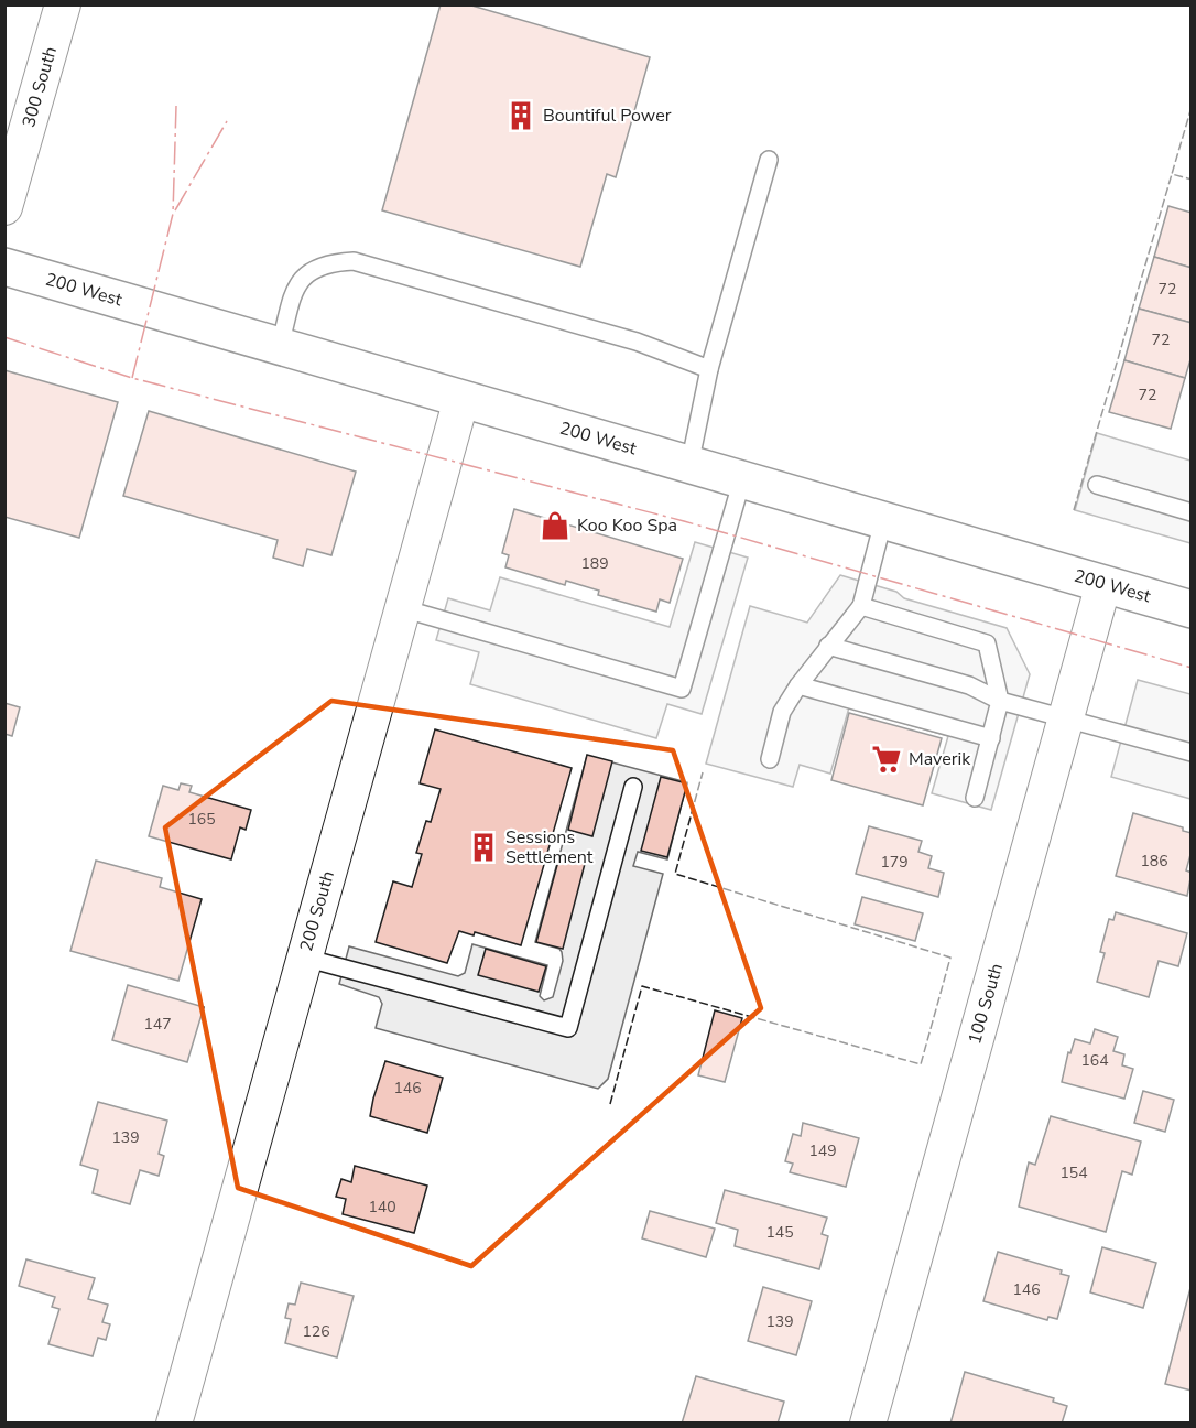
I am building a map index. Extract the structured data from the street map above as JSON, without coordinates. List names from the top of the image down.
{
  "streets": {
    "main road": ["200 West"],
    "street": ["300 South", "200 South", "100 South"]
  },
  "crossings": [
    ["200 West", "200 South"],
    ["200 West", "100 South"]
  ],
  "places": {
    "building": ["Bountiful Power", "Sessions Settlement"],
    "shop": ["Koo Koo Spa"],
    "supermarket": ["Maverik"]
  },
  "house_numbers": [
    "72",
    "72",
    "72",
    "189",
    "165",
    "186",
    "179",
    "147",
    "164",
    "146",
    "139",
    "149",
    "154",
    "140",
    "145",
    "146",
    "139",
    "126"
  ]
}
